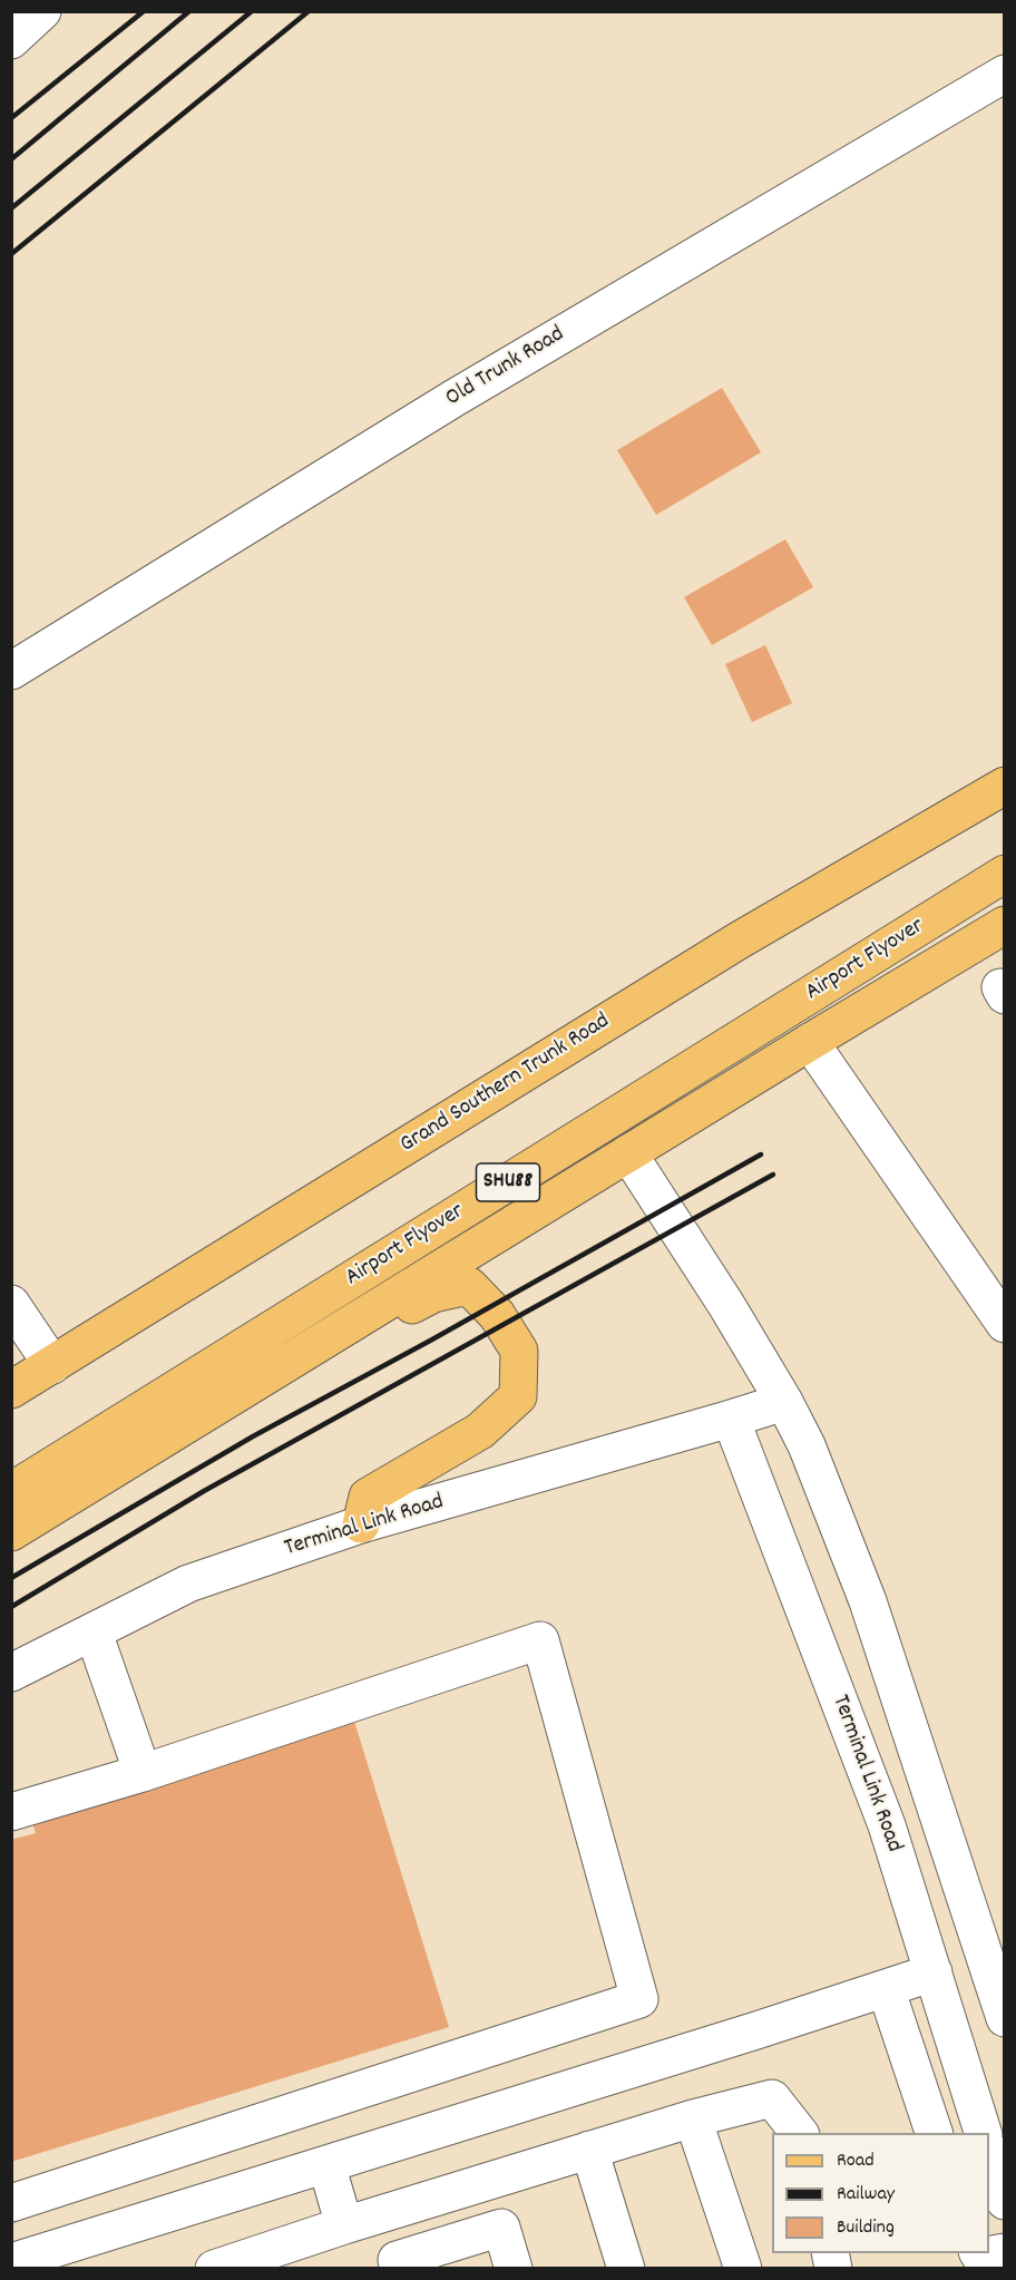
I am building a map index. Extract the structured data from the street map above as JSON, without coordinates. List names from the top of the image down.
{
  "streets": {
    "main road": ["Airport Flyover", "Grand Southern Trunk Road", "SHU88"],
    "street": ["Old Trunk Road", "Terminal Link Road"]
  },
  "legend": ["Road", "Railway", "Building"]
}
